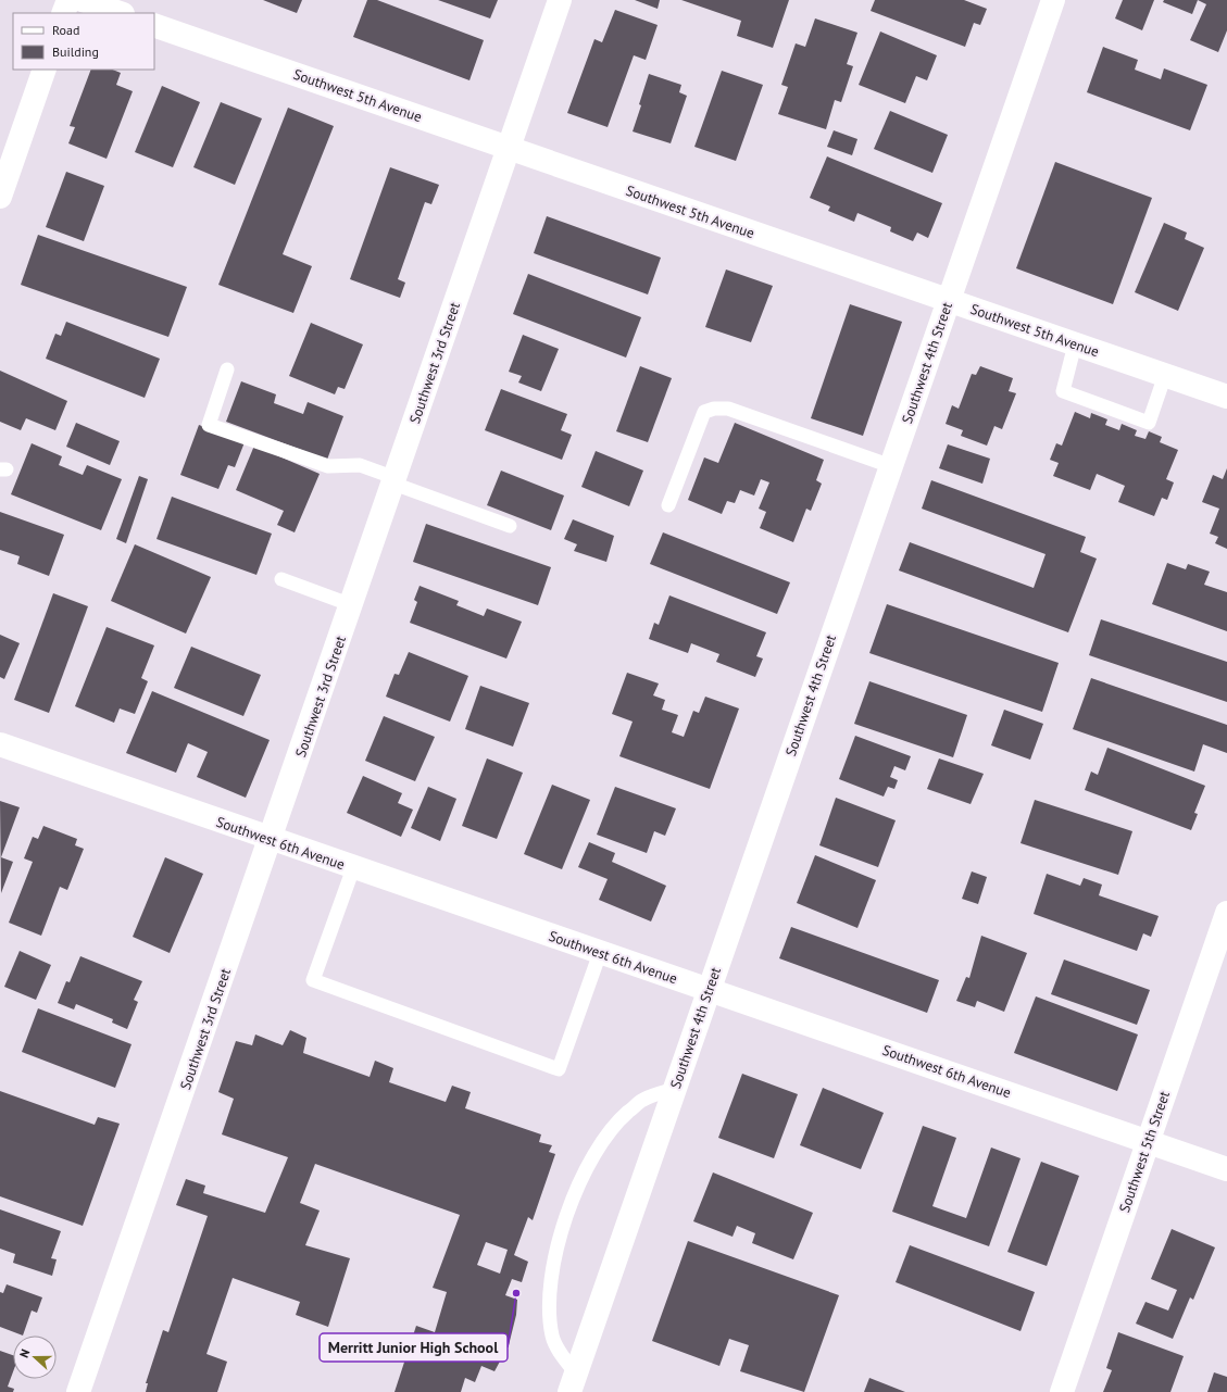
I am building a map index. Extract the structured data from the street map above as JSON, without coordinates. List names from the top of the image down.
{
  "streets": {
    "street": [
      "Southwest 5th Avenue",
      "Southwest 3rd Street",
      "Southwest 4th Street",
      "Southwest 6th Avenue",
      "Southwest 5th Street"
    ]
  },
  "crossings": [
    ["Southwest 5th Avenue", "Southwest 3rd Street"],
    ["Southwest 5th Avenue", "Southwest 4th Street"],
    ["Southwest 3rd Street", "Southwest 6th Avenue"],
    ["Southwest 4th Street", "Southwest 6th Avenue"],
    ["Southwest 6th Avenue", "Southwest 5th Street"]
  ],
  "places": ["Merritt Junior High School"],
  "legend": ["Road", "Building"],
  "north": "left"
}
